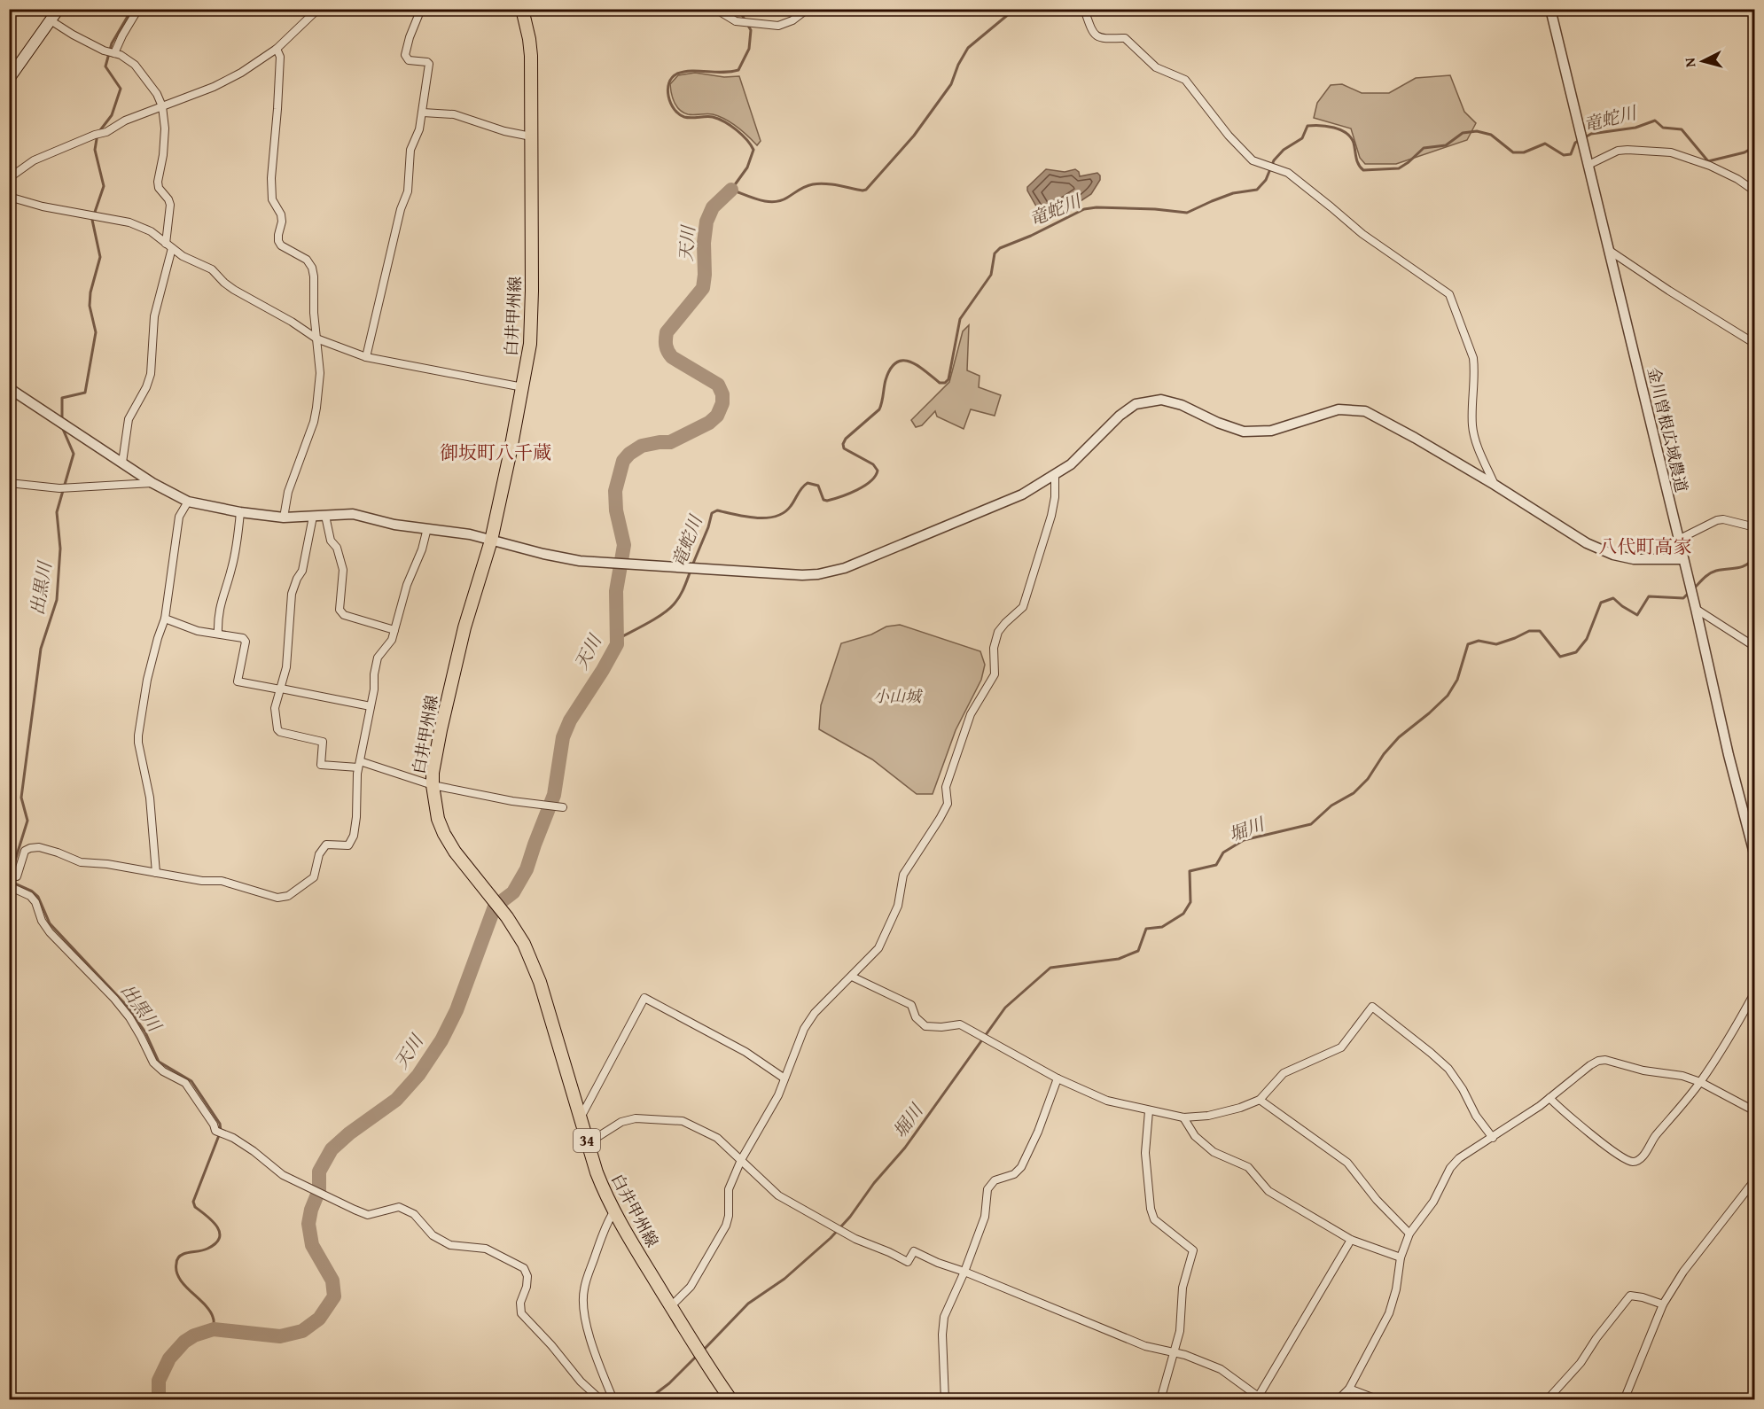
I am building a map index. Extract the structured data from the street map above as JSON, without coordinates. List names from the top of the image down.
{
  "streets": {
    "main road": ["白井甲州線", "34"],
    "street": ["金川曽根広域農道"]
  },
  "districts": ["御坂町八千蔵", "八代町高家"],
  "water": [
    "竜蛇川",
    "天川",
    "出黒川",
    "堀川"
  ],
  "parks": ["小山城"],
  "north": "left"
}
